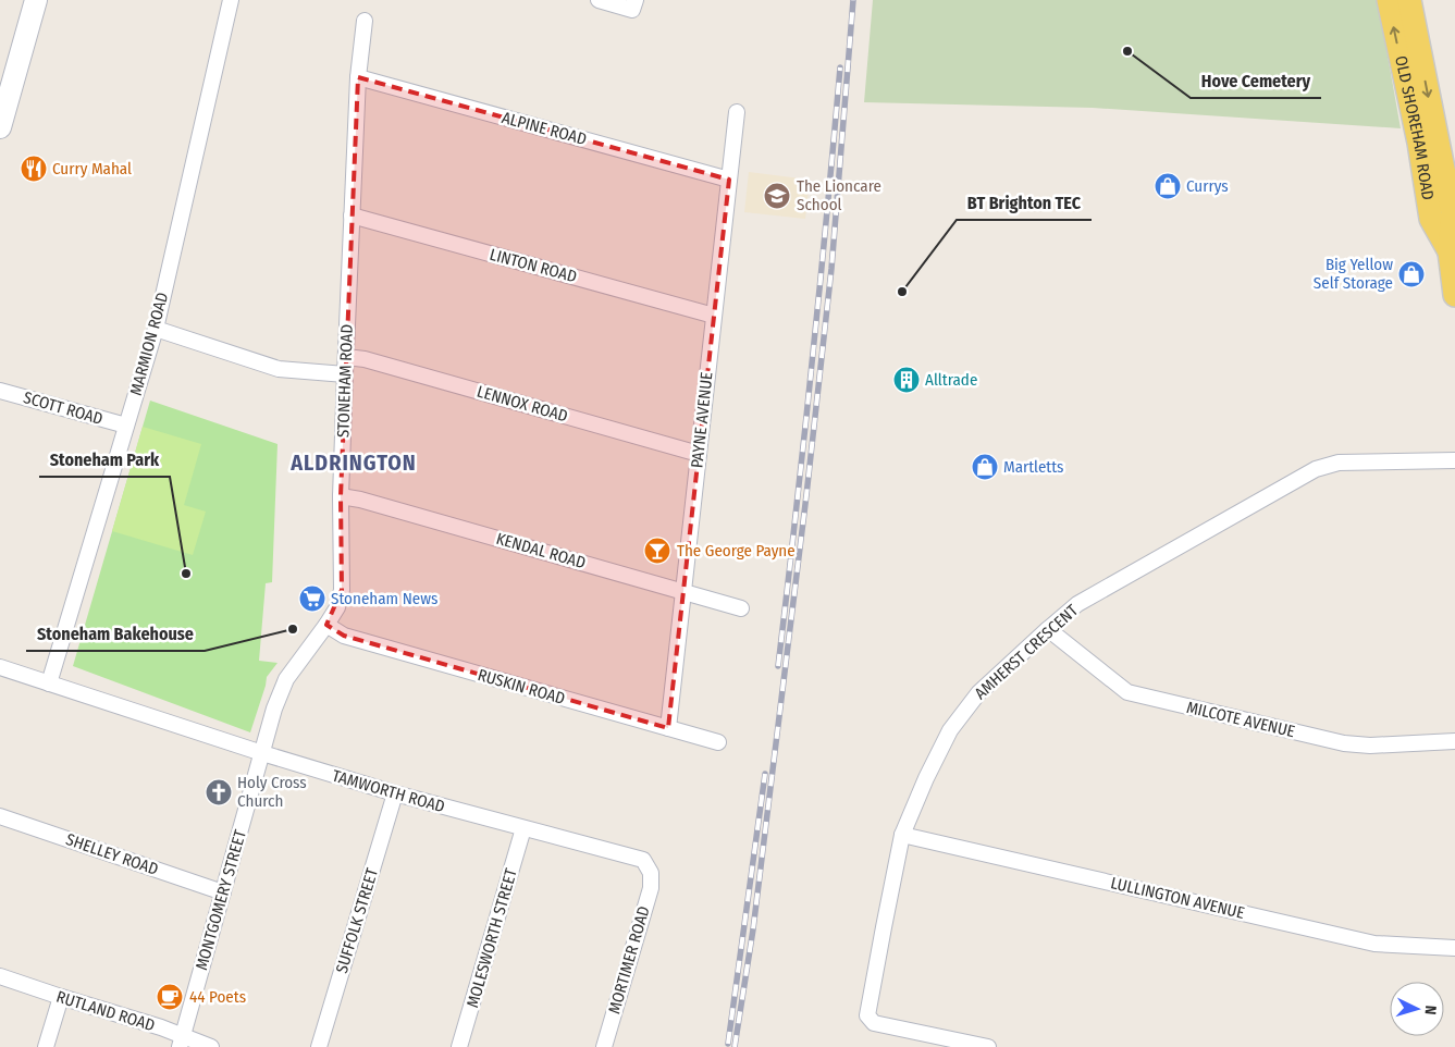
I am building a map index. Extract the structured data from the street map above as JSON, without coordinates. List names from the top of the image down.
{
  "streets": {
    "main road": ["OLD SHOREHAM ROAD"],
    "street": [
      "ALPINE ROAD",
      "LINTON ROAD",
      "MARMION ROAD",
      "STONEHAM ROAD",
      "LENNOX ROAD",
      "SCOTT ROAD",
      "PAYNE AVENUE",
      "KENDAL ROAD",
      "AMHERST CRESCENT",
      "RUSKIN ROAD",
      "MILCOTE AVENUE",
      "TAMWORTH ROAD",
      "SHELLEY ROAD",
      "LULLINGTON AVENUE",
      "MONTGOMERY STREET",
      "SUFFOLK STREET",
      "MOLESWORTH STREET",
      "MORTIMER ROAD",
      "RUTLAND ROAD"
    ]
  },
  "crossings": [
    ["ALPINE ROAD", "STONEHAM ROAD"],
    ["ALPINE ROAD", "PAYNE AVENUE"],
    ["LINTON ROAD", "STONEHAM ROAD"],
    ["LINTON ROAD", "PAYNE AVENUE"],
    ["MARMION ROAD", "SCOTT ROAD"],
    ["MARMION ROAD", "TAMWORTH ROAD"],
    ["STONEHAM ROAD", "LENNOX ROAD"],
    ["STONEHAM ROAD", "KENDAL ROAD"],
    ["STONEHAM ROAD", "RUSKIN ROAD"],
    ["STONEHAM ROAD", "TAMWORTH ROAD"],
    ["STONEHAM ROAD", "MONTGOMERY STREET"],
    ["LENNOX ROAD", "PAYNE AVENUE"],
    ["PAYNE AVENUE", "KENDAL ROAD"],
    ["PAYNE AVENUE", "RUSKIN ROAD"],
    ["AMHERST CRESCENT", "MILCOTE AVENUE"],
    ["AMHERST CRESCENT", "LULLINGTON AVENUE"],
    ["TAMWORTH ROAD", "MONTGOMERY STREET"],
    ["TAMWORTH ROAD", "SUFFOLK STREET"],
    ["TAMWORTH ROAD", "MOLESWORTH STREET"],
    ["TAMWORTH ROAD", "MORTIMER ROAD"],
    ["SHELLEY ROAD", "MONTGOMERY STREET"],
    ["MONTGOMERY STREET", "RUTLAND ROAD"]
  ],
  "districts": ["ALDRINGTON"],
  "places": {
    "other": [
      "Hove Cemetery",
      "BT Brighton TEC",
      "Stoneham Park",
      "Stoneham Bakehouse"
    ],
    "restaurant": ["Curry Mahal"],
    "shop": ["Currys", "Big Yellow Self Storage", "Martletts"],
    "school or university": ["The Lioncare School"],
    "building": ["Alltrade"],
    "bar": ["The George Payne"],
    "supermarket": ["Stoneham News"],
    "church": ["Holy Cross Church"],
    "cafe": ["44 Poets"]
  },
  "north": "right"
}
